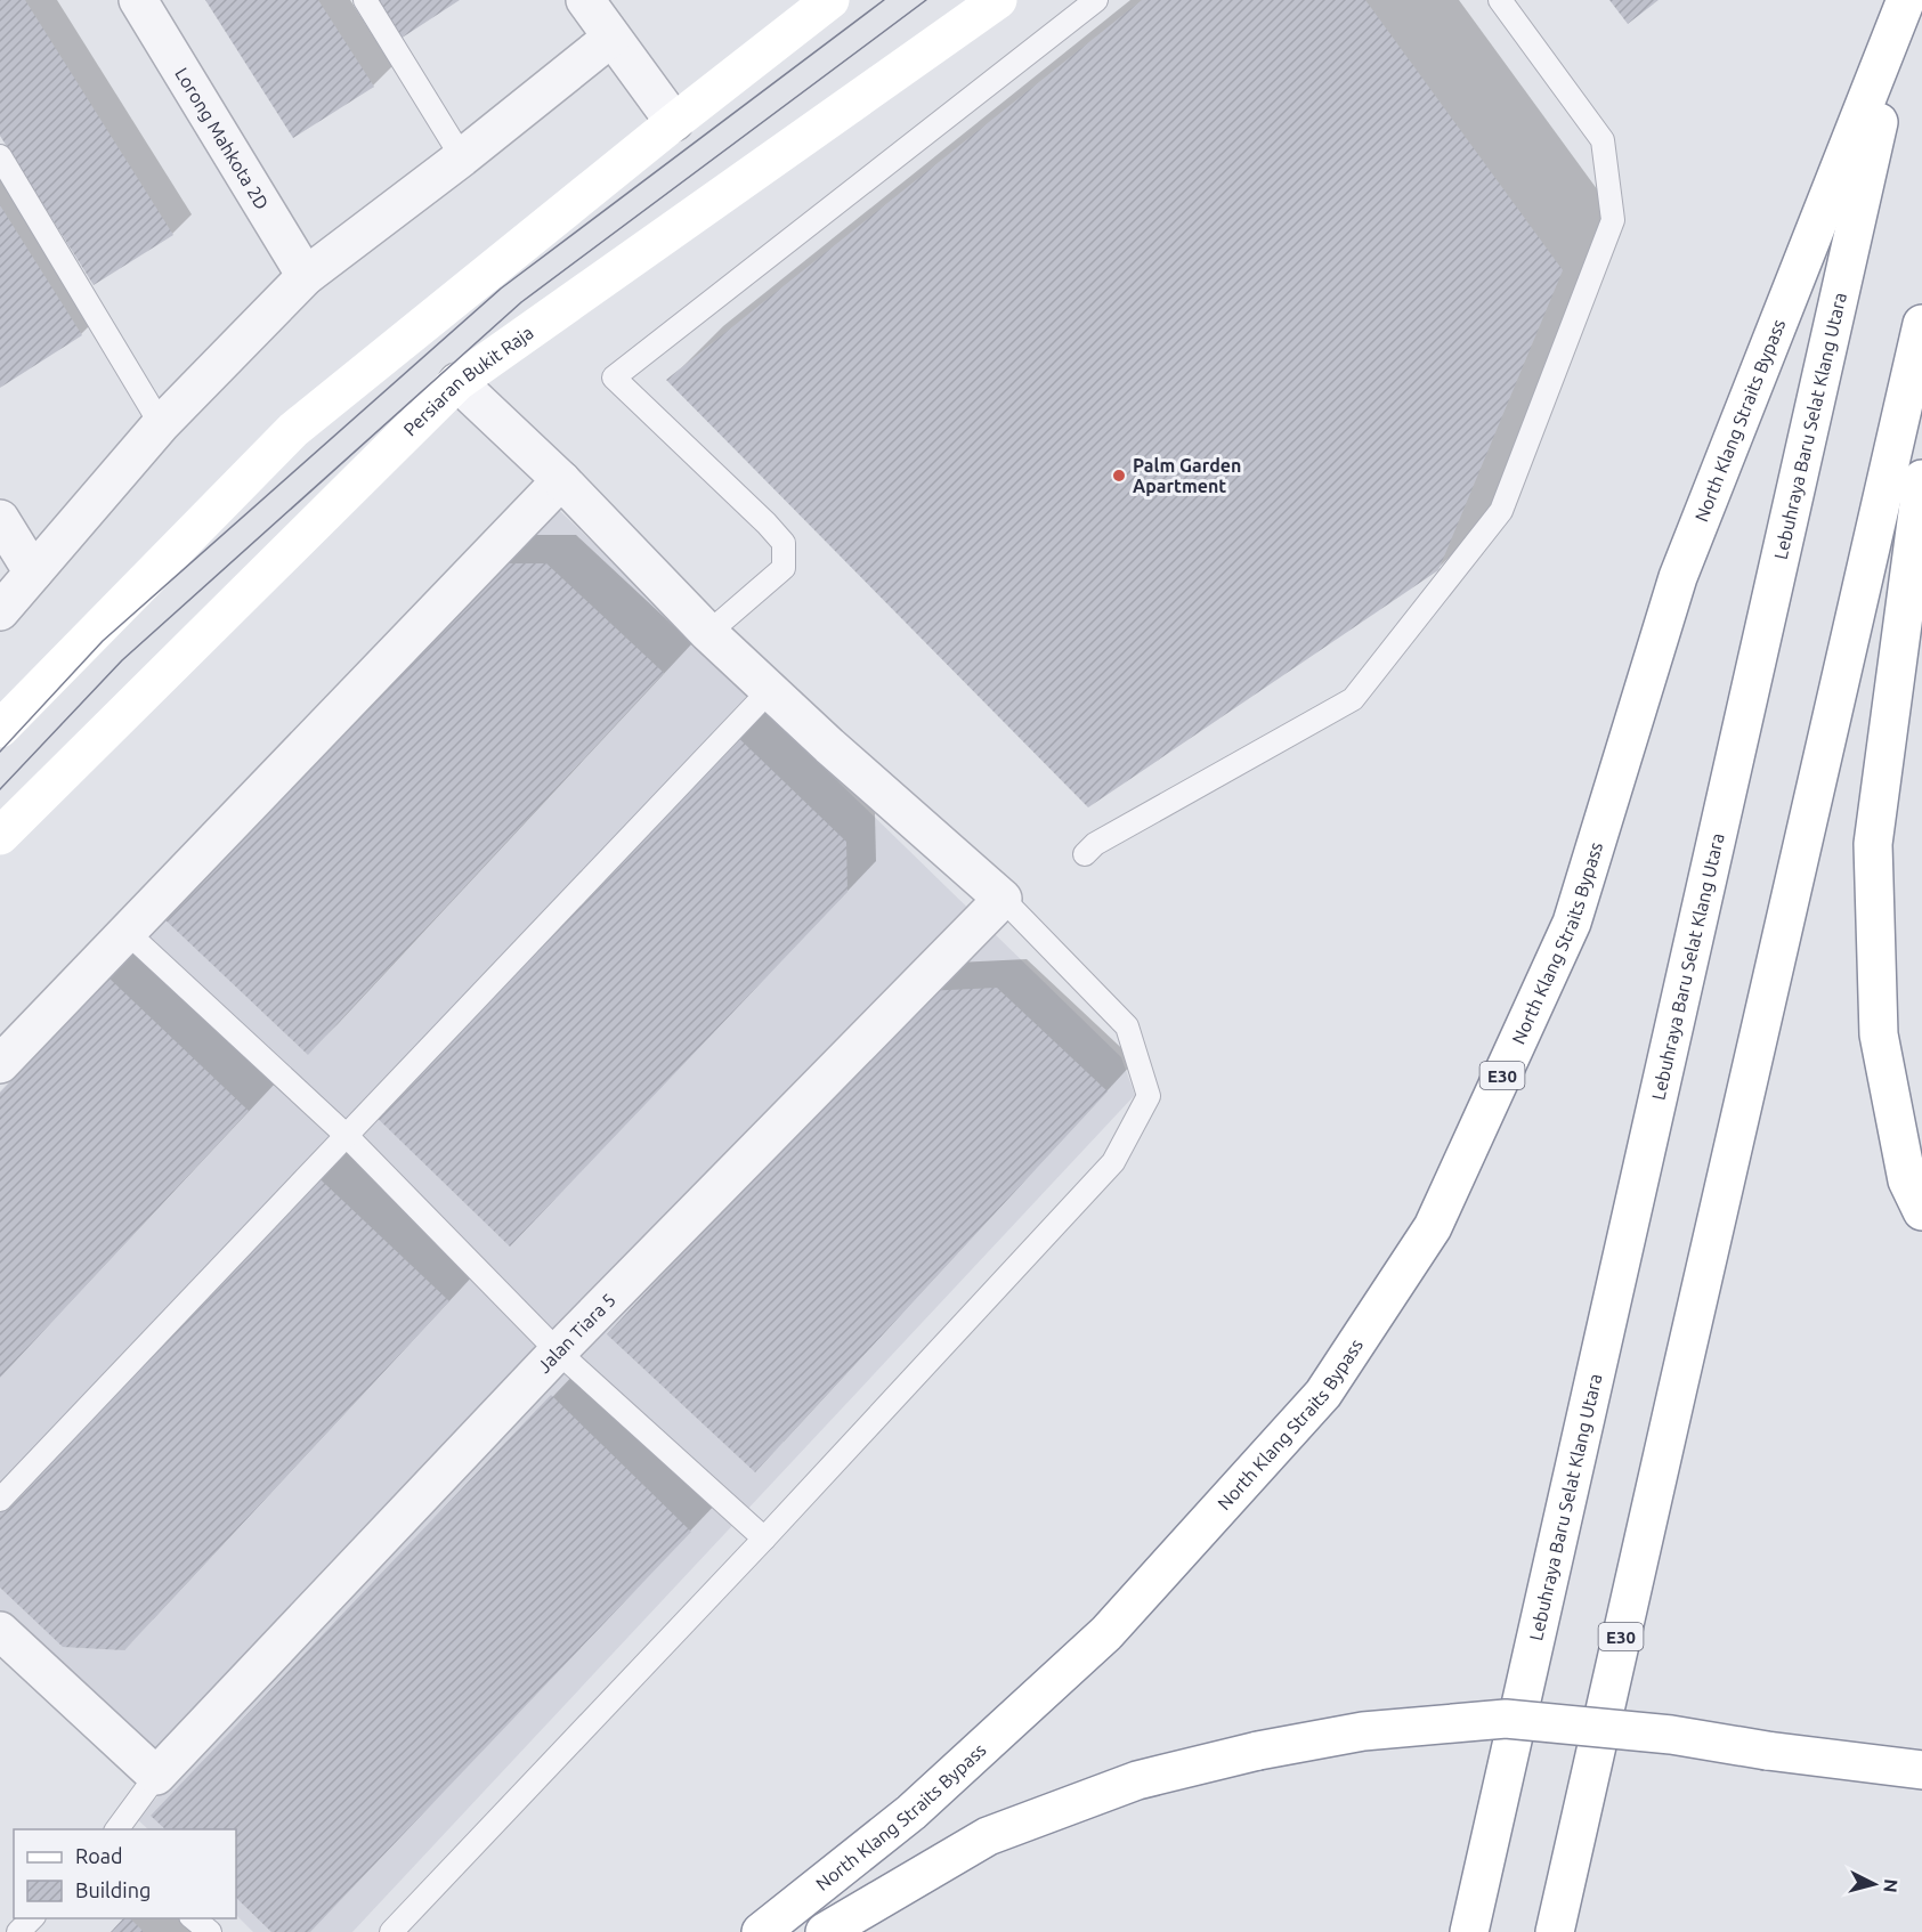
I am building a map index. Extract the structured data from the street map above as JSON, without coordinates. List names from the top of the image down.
{
  "streets": {
    "main road": [
      "Persiaran Bukit Raja",
      "North Klang Straits Bypass",
      "Lebuhraya Baru Selat Klang Utara",
      "E30"
    ],
    "street": ["Lorong Mahkota 2D", "Jalan Tiara 5"]
  },
  "crossings": [
    ["North Klang Straits Bypass", "Lebuhraya Baru Selat Klang Utara"]
  ],
  "places": ["Palm Garden Apartment"],
  "legend": ["Road", "Building"],
  "north": "right"
}
